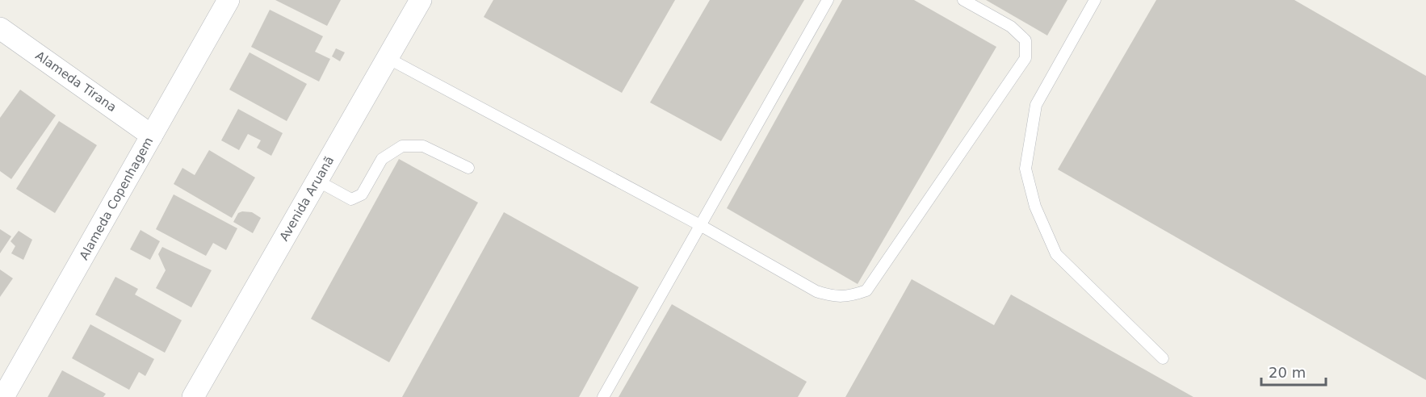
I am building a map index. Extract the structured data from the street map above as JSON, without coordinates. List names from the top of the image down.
{
  "streets": {
    "street": ["Alameda Tirana", "Alameda Copenhagem", "Avenida Aruanã"]
  },
  "crossings": [
    ["Alameda Tirana", "Alameda Copenhagem"]
  ],
  "scale_bar": "20 m"
}
